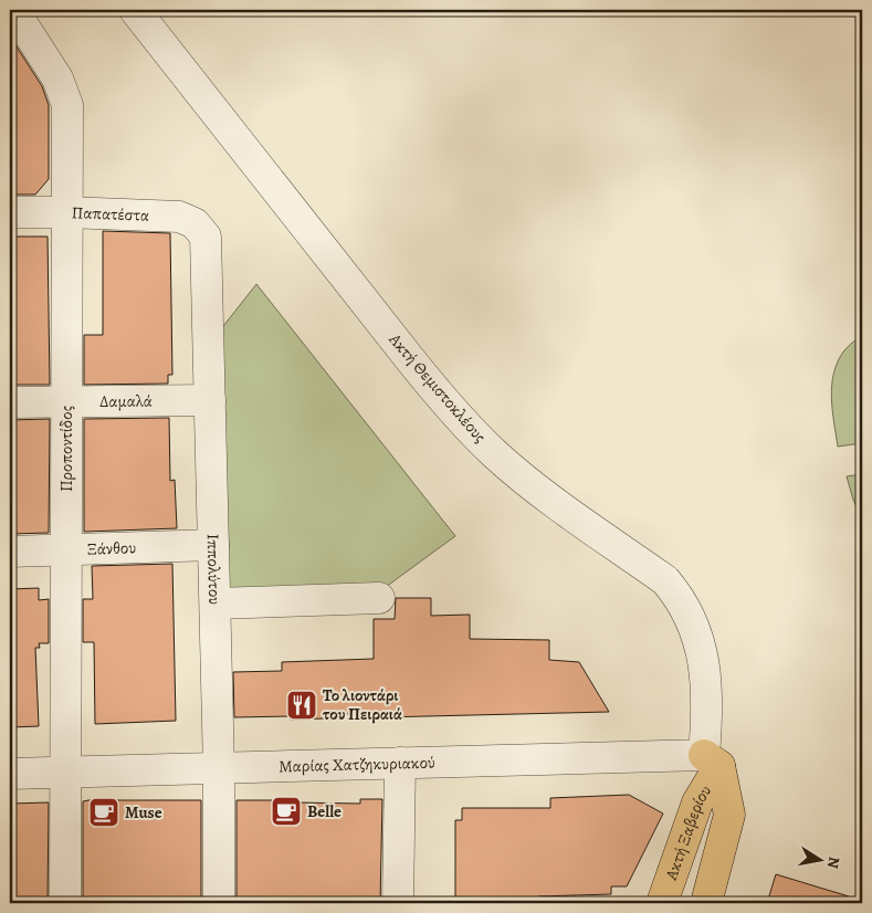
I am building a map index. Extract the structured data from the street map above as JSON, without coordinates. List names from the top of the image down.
{
  "streets": {
    "main road": ["Ακτή Ξαβερίου"],
    "street": [
      "Παπατέστα",
      "Ακτή Θεμιστοκλέους",
      "Δαμαλά",
      "Προποντίδος",
      "Ξάνθου",
      "Ιππολύτου",
      "Μαρίας Χατζηκυριακού"
    ]
  },
  "crossings": [
    ["Παπατέστα", "Προποντίδος"],
    ["Παπατέστα", "Ιππολύτου"],
    ["Ακτή Θεμιστοκλέους", "Μαρίας Χατζηκυριακού"],
    ["Ακτή Θεμιστοκλέους", "Ακτή Ξαβερίου"],
    ["Δαμαλά", "Προποντίδος"],
    ["Δαμαλά", "Ιππολύτου"],
    ["Προποντίδος", "Ξάνθου"],
    ["Προποντίδος", "Μαρίας Χατζηκυριακού"],
    ["Ξάνθου", "Ιππολύτου"],
    ["Ιππολύτου", "Μαρίας Χατζηκυριακού"],
    ["Μαρίας Χατζηκυριακού", "Ακτή Ξαβερίου"]
  ],
  "places": {
    "restaurant": ["Το λιοντάρι του Πειραιά"],
    "cafe": ["Belle", "Muse"]
  },
  "north": "right"
}
